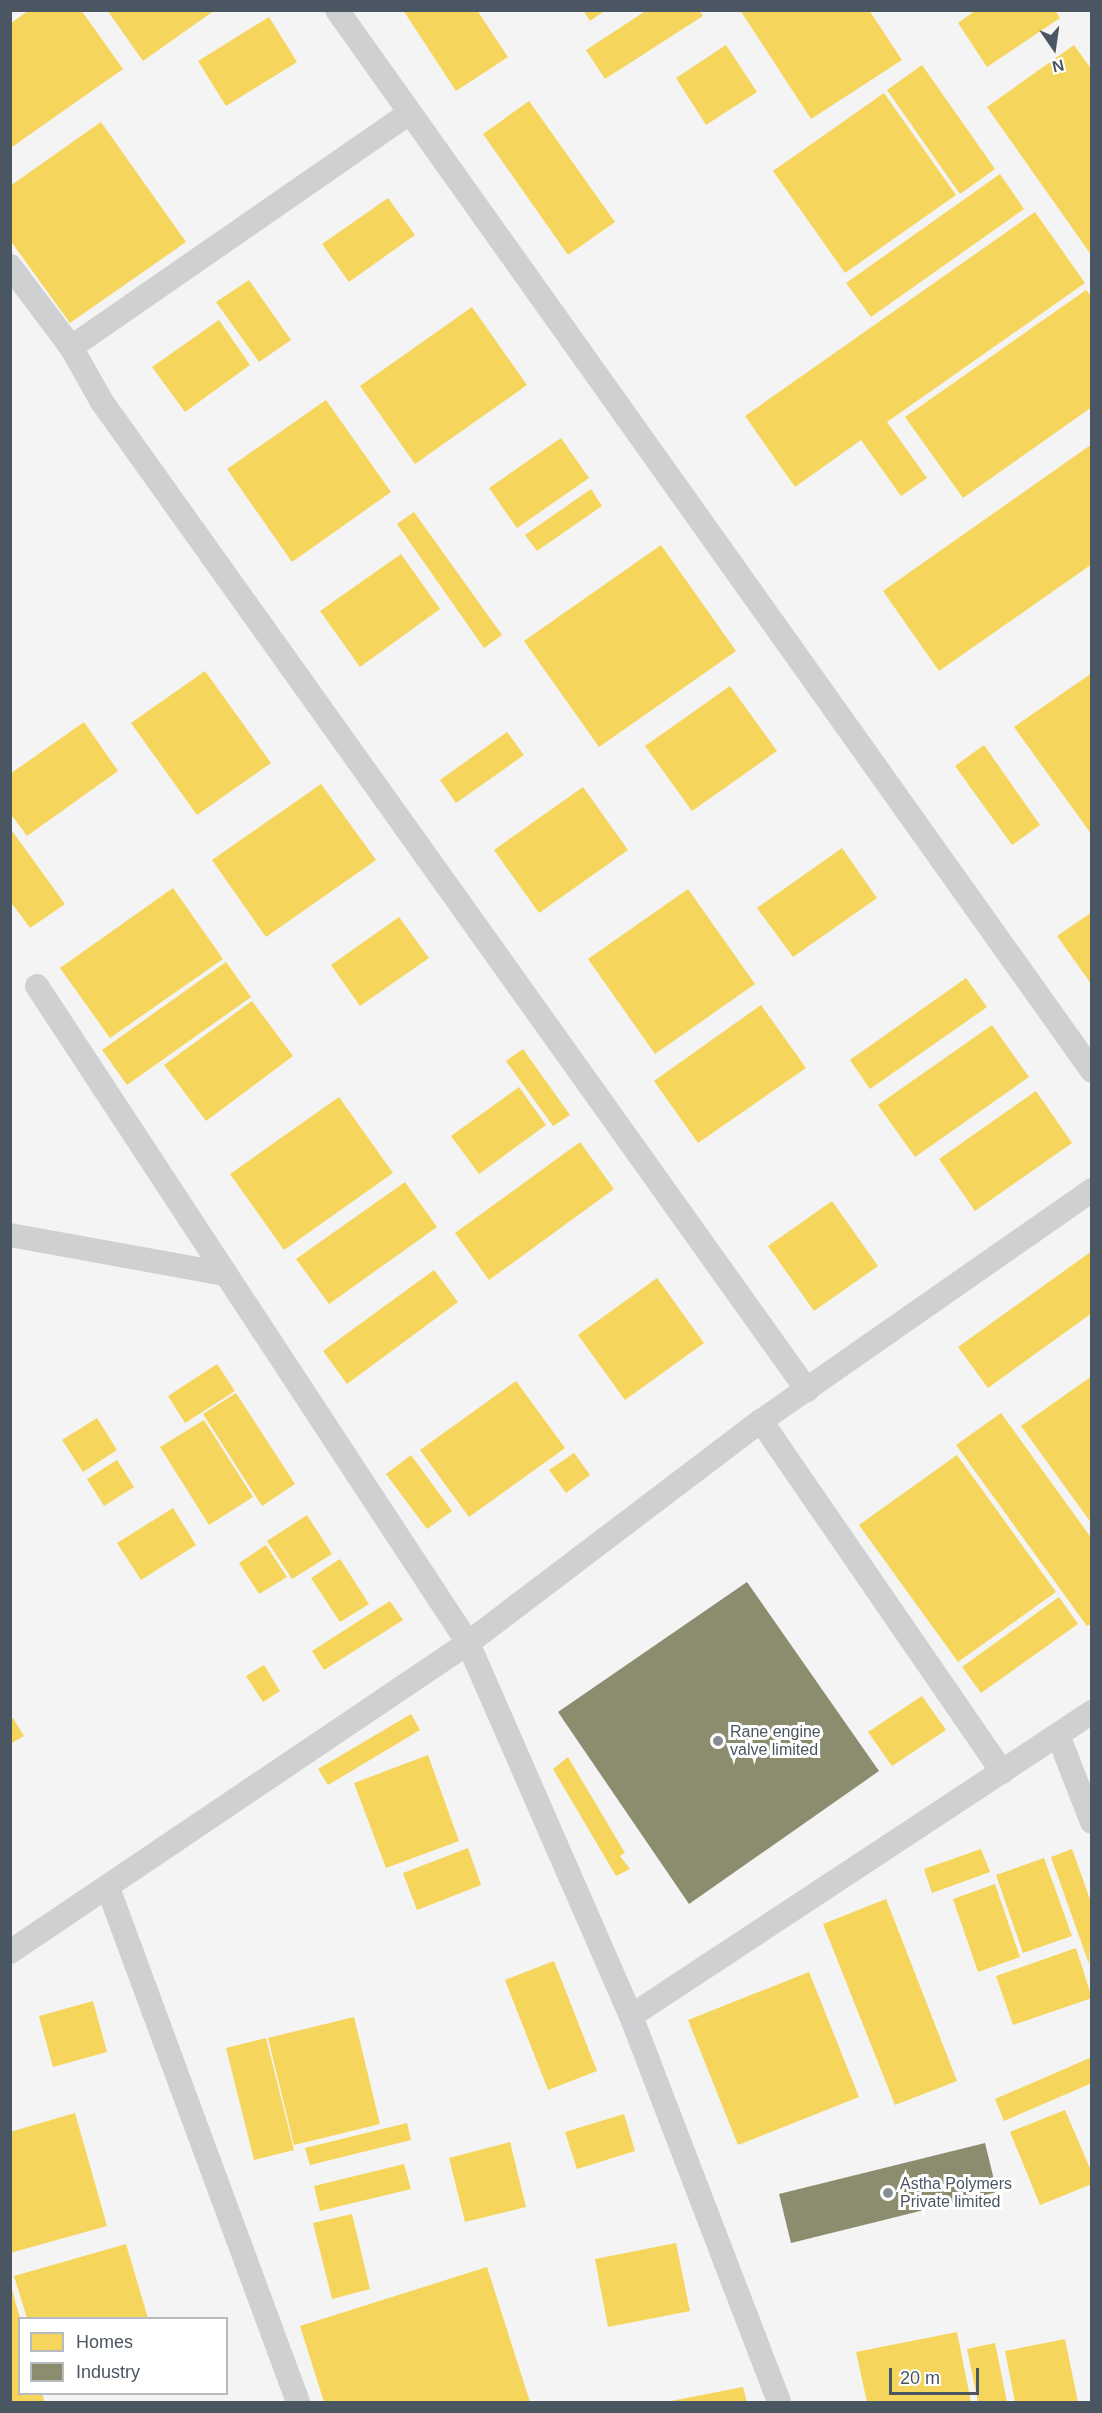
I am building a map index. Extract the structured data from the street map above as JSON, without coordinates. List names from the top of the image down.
{
  "places": ["Rane engine valve limited", "Astha Polymers Private limited"],
  "legend": ["Homes", "Industry"],
  "scale_bar": "20 m",
  "north": "bottom"
}
